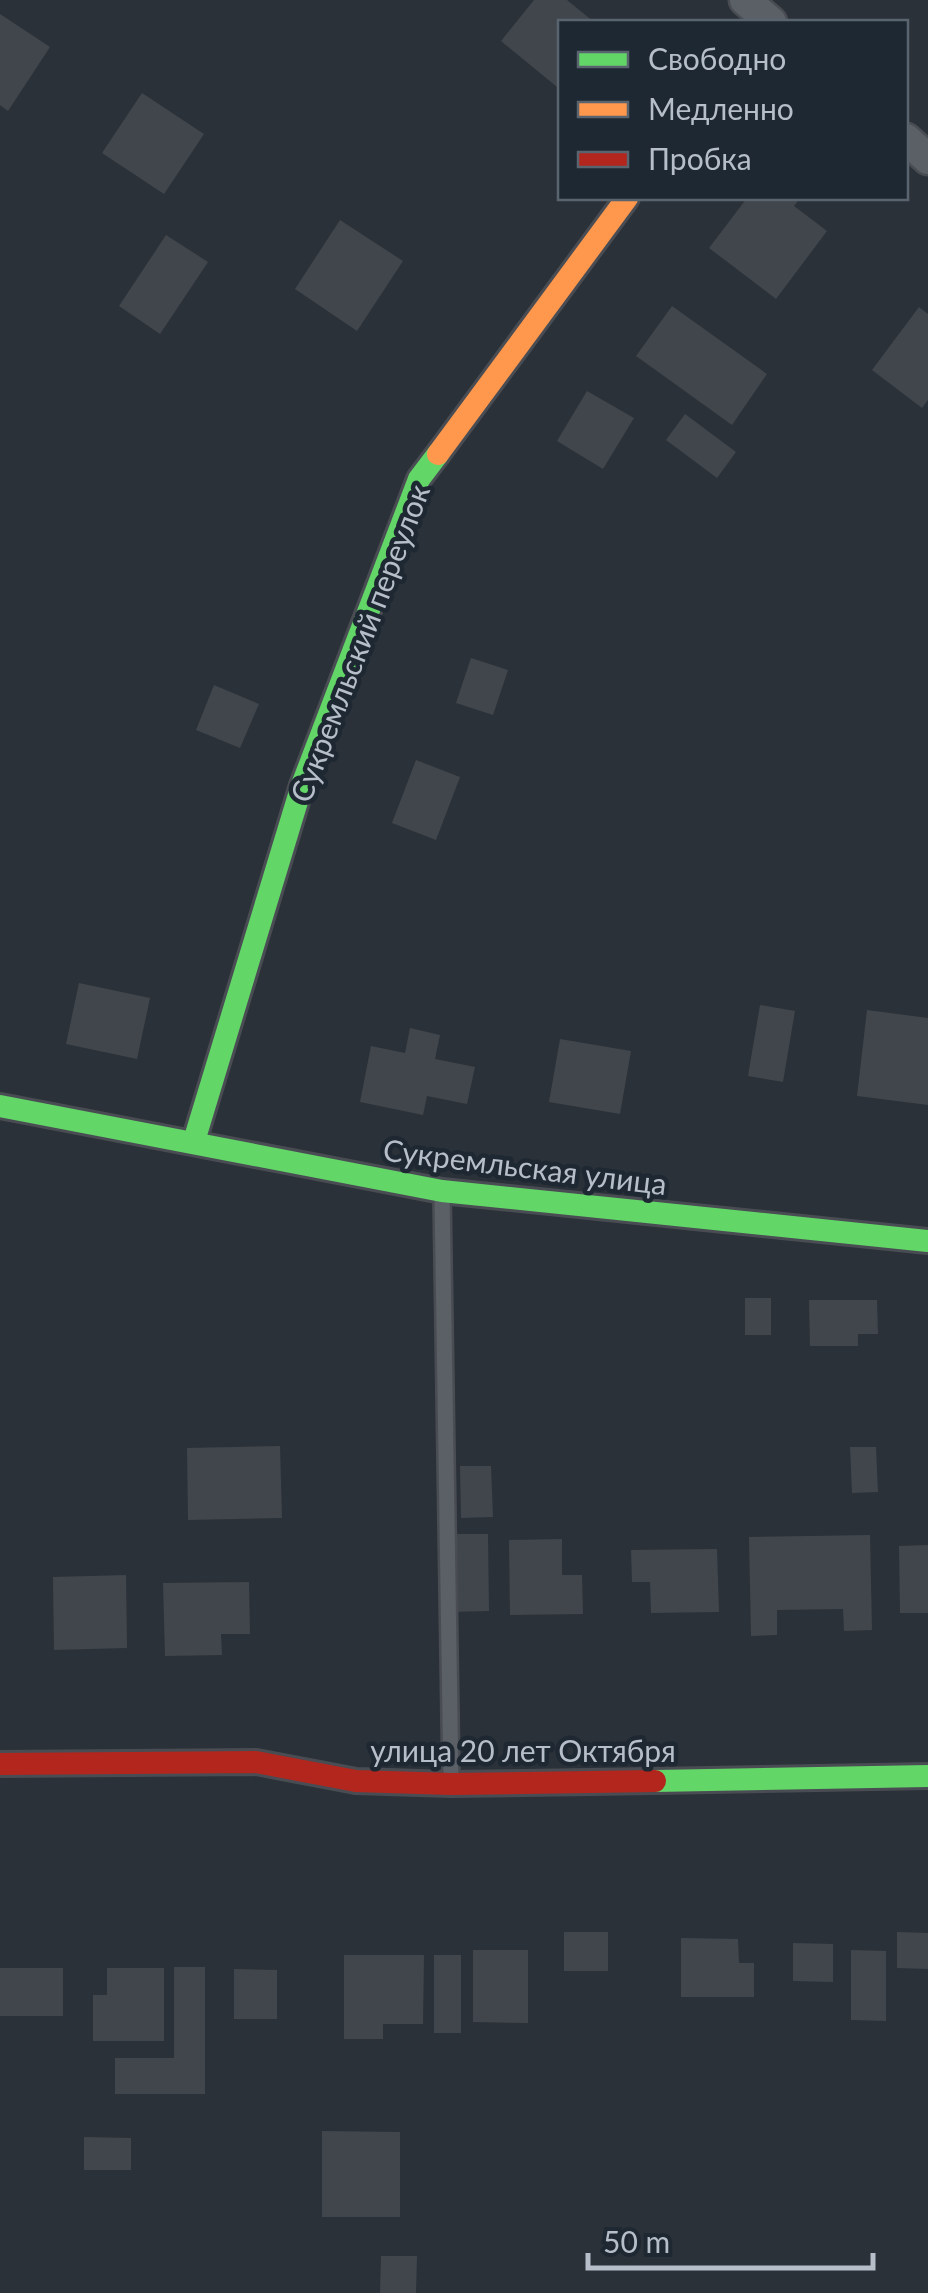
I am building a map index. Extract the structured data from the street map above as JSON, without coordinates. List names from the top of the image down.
{
  "streets": {
    "street": ["Сукремльский переулок", "Сукремльская улица", "улица 20 лет Октября"]
  },
  "crossings": [
    ["Сукремльский переулок", "Сукремльская улица"]
  ],
  "legend": ["Свободно", "Медленно", "Пробка"],
  "scale_bar": "50 m"
}
